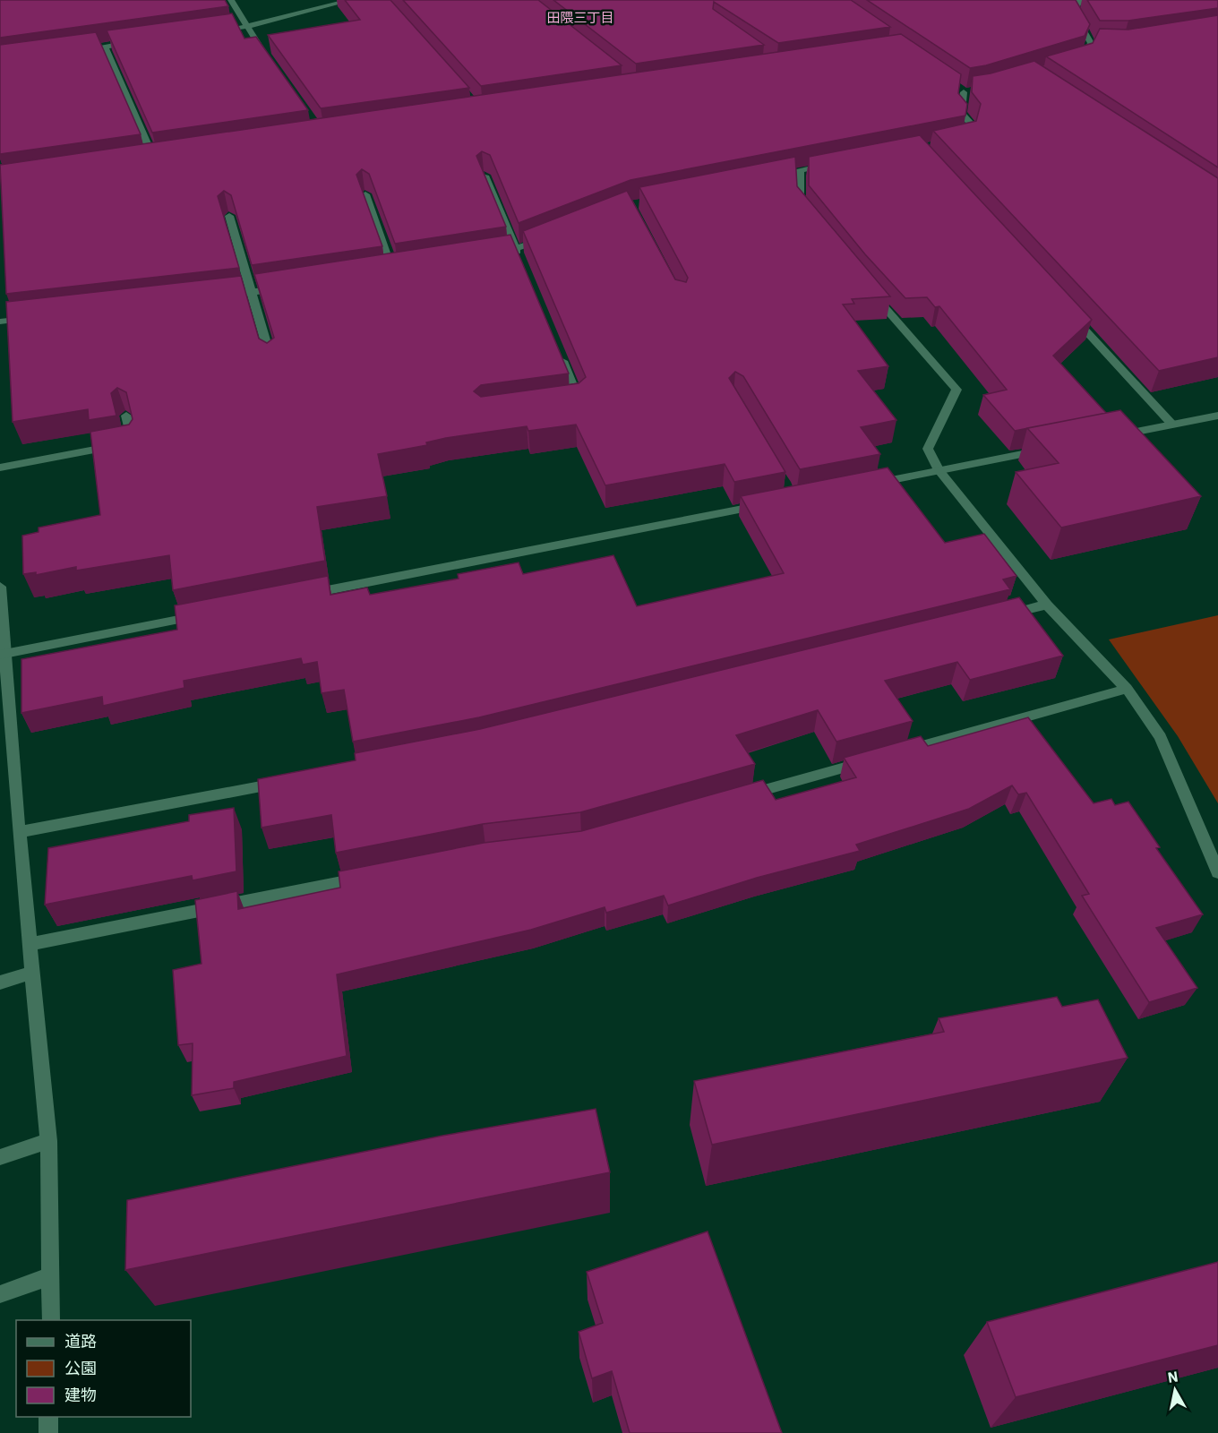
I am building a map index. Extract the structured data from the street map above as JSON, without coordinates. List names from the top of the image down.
{
  "districts": ["田隈三丁目"],
  "legend": ["道路", "公園", "建物"],
  "north": "top"
}
